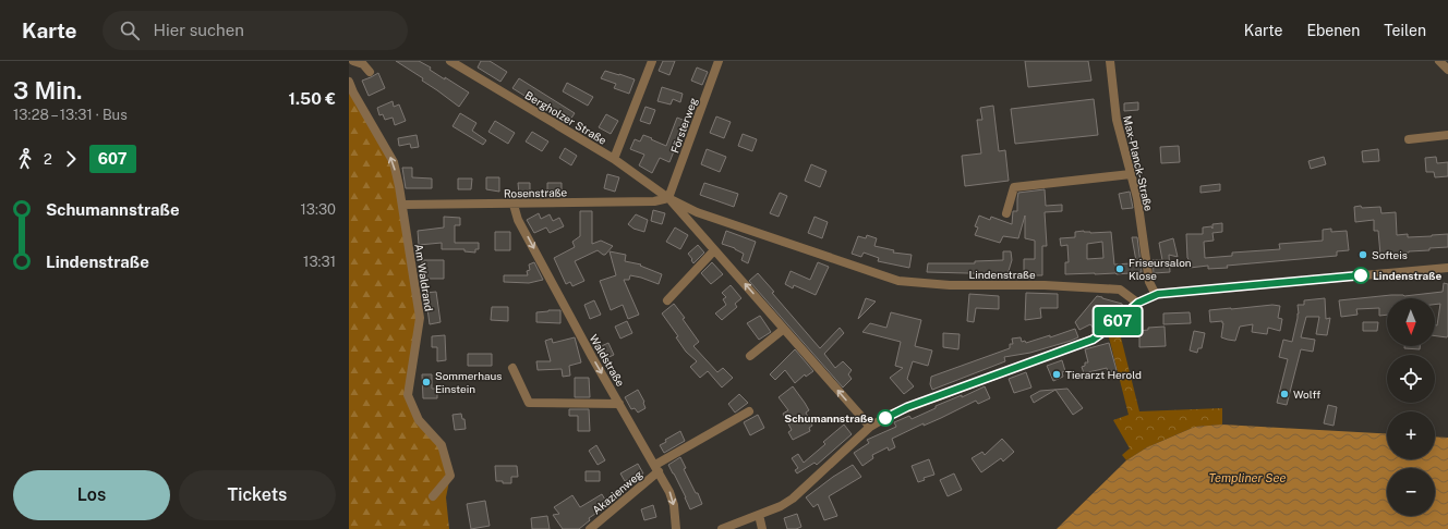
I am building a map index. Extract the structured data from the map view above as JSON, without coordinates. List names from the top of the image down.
{
  "streets": {
    "street": [
      "Bergholzer Straße",
      "Försterweg",
      "Max-Planck-Straße",
      "Rosenstraße",
      "Lindenstraße",
      "Am Waldrand",
      "Waldstraße",
      "Akazienweg"
    ]
  },
  "crossings": [
    ["Bergholzer Straße", "Försterweg"],
    ["Bergholzer Straße", "Rosenstraße"],
    ["Bergholzer Straße", "Lindenstraße"],
    ["Försterweg", "Rosenstraße"],
    ["Försterweg", "Lindenstraße"],
    ["Rosenstraße", "Lindenstraße"],
    ["Rosenstraße", "Am Waldrand"],
    ["Rosenstraße", "Waldstraße"],
    ["Waldstraße", "Akazienweg"]
  ],
  "one_way": ["Waldstraße"],
  "water": ["Templiner See"],
  "places": [
    "Softeis",
    "Friseursalon Klose",
    "Lindenstraße",
    "Tierarzt Herold",
    "Sommerhaus Einstein",
    "Wolff",
    "Schumannstraße"
  ],
  "lines": ["bus line 607"],
  "north": "bottom",
  "page": {
    "header": "Karte",
    "search": "Hier suchen",
    "nav": ["Karte", "Ebenen", "Teilen"],
    "heading": ["3 Min.", "13:28 – 13:31 · Bus", "1.50 €"],
    "on_map": "607",
    "legs": ["2", "607"],
    "list": [
      {
        "name": "Schumannstraße",
        "value": "13:30"
      },
      {
        "name": "Lindenstraße",
        "value": "13:31"
      }
    ],
    "map_buttons": ["+", "−"],
    "buttons": ["Los", "Tickets"]
  }
}
